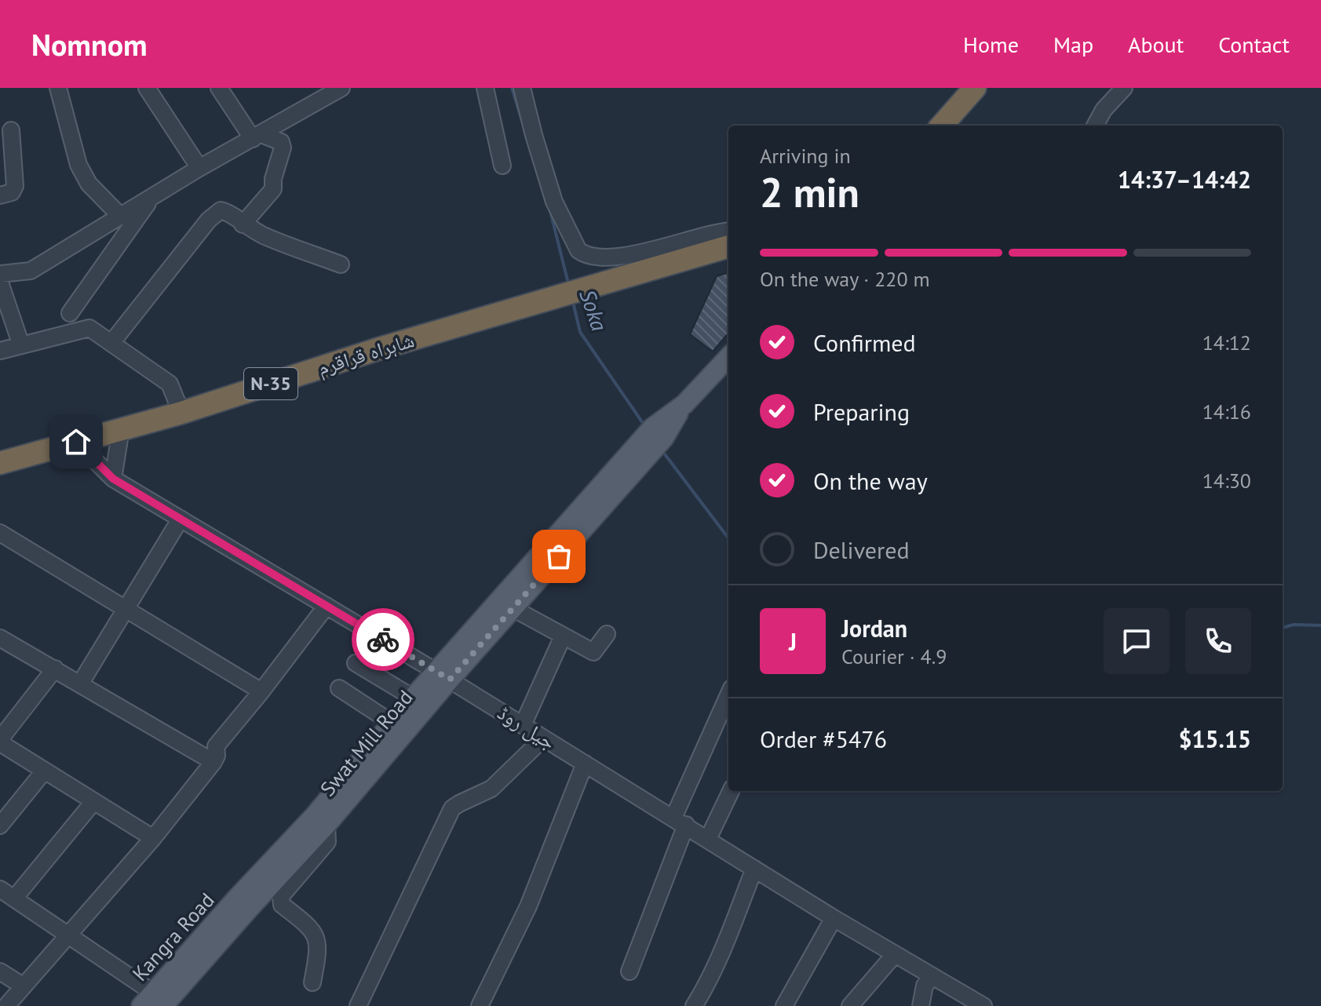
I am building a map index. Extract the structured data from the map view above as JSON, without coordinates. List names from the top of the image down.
{
  "streets": {
    "highway": ["شاہراہ قراقرم", "N-35"],
    "main road": ["Swat Mill Road", "Kangra Road"],
    "street": ["جیل روڈ"]
  },
  "crossings": [
    ["شاہراہ قراقرم", "جیل روڈ"],
    ["جیل روڈ", "Swat Mill Road"],
    ["Swat Mill Road", "Kangra Road"]
  ],
  "water": ["Soka"],
  "page": {
    "header": "Nomnom",
    "nav": [
      "Home",
      "Map",
      "About",
      "Contact"
    ],
    "heading": ["2 min", "Arriving in", "14:37–14:42"],
    "panel": [
      "Jordan",
      "Courier · 4.9",
      "Order #5476",
      "$15.15"
    ],
    "bar": "On the way · 220 m",
    "list": [
      ["Confirmed", "14:12"],
      ["Preparing", "14:16"],
      ["On the way", "14:30"],
      "Delivered"
    ],
    "round": "J"
  }
}
